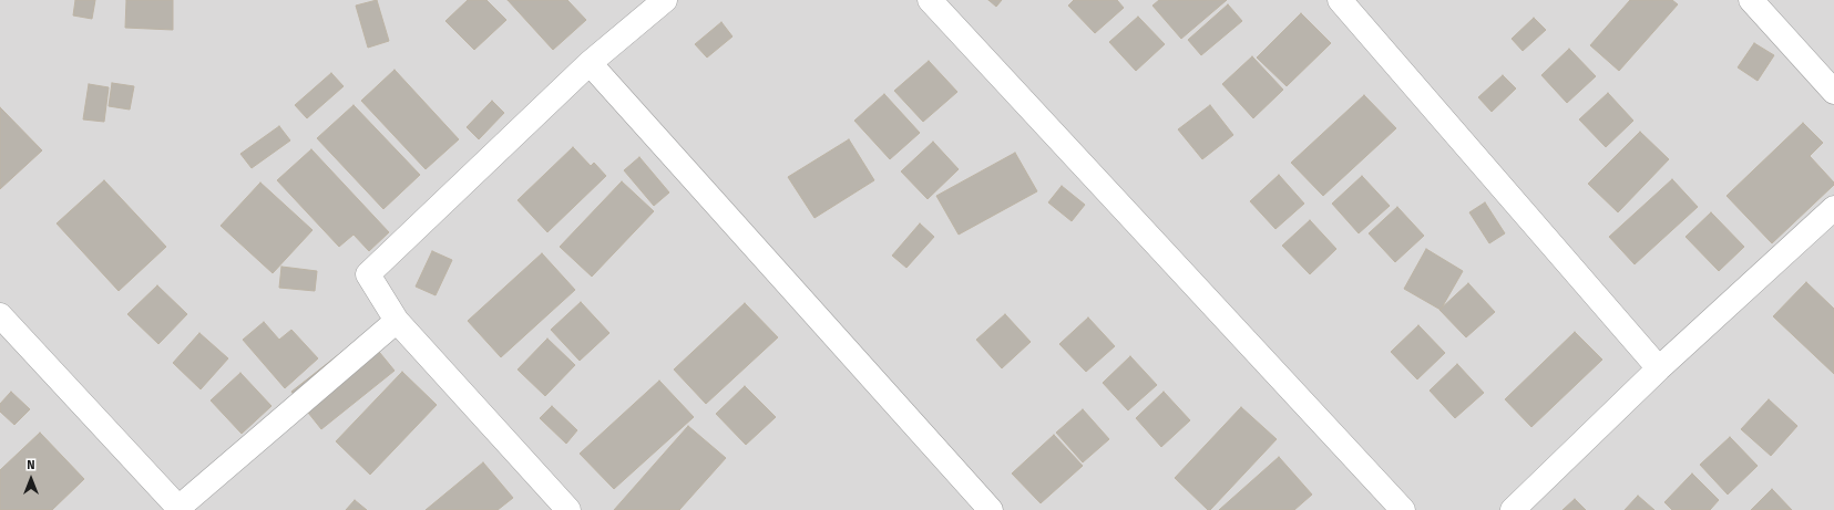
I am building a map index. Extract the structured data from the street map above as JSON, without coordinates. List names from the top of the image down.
{
  "north": "top"
}
